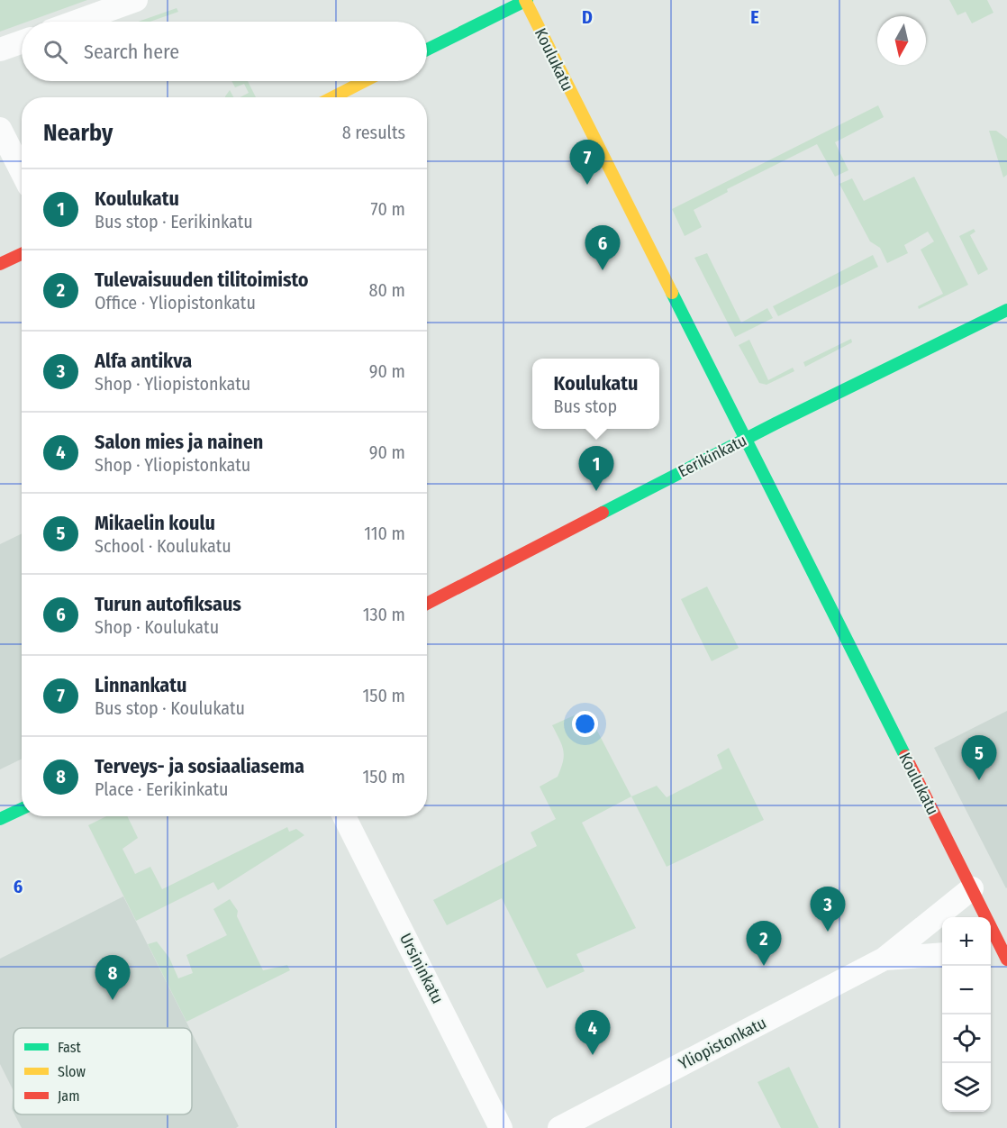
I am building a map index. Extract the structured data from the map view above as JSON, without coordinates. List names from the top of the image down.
{
  "streets": {
    "main road": ["Koulukatu", "Eerikinkatu"],
    "street": ["Ursininkatu", "Yliopistonkatu"]
  },
  "crossings": [
    ["Koulukatu", "Eerikinkatu"],
    ["Koulukatu", "Yliopistonkatu"]
  ],
  "legend": ["Fast", "Slow", "Jam"],
  "north": "bottom",
  "page": {
    "search": "Search here",
    "heading": ["Nearby", "8 results"],
    "pins": [
      "7",
      "6",
      "1",
      "5",
      "3",
      "2",
      "8",
      "4"
    ],
    "list": [
      {
        "mark": "1",
        "name": "Koulukatu",
        "note": "Bus stop · Eerikinkatu",
        "value": "70 m"
      },
      {
        "mark": "2",
        "name": "Tulevaisuuden tilitoimisto",
        "note": "Office · Yliopistonkatu",
        "value": "80 m"
      },
      {
        "mark": "3",
        "name": "Alfa antikva",
        "note": "Shop · Yliopistonkatu",
        "value": "90 m"
      },
      {
        "mark": "4",
        "name": "Salon mies ja nainen",
        "note": "Shop · Yliopistonkatu",
        "value": "90 m"
      },
      {
        "mark": "5",
        "name": "Mikaelin koulu",
        "note": "School · Koulukatu",
        "value": "110 m"
      },
      {
        "mark": "6",
        "name": "Turun autofiksaus",
        "note": "Shop · Koulukatu",
        "value": "130 m"
      },
      {
        "mark": "7",
        "name": "Linnankatu",
        "note": "Bus stop · Koulukatu",
        "value": "150 m"
      },
      {
        "mark": "8",
        "name": "Terveys- ja sosiaaliasema",
        "note": "Place · Eerikinkatu",
        "value": "150 m"
      }
    ],
    "popup": ["Koulukatu", "Bus stop"],
    "map_buttons": ["+", "−"]
  },
  "grid": {
    "columns": ["D", "E"],
    "rows": ["6"]
  }
}
